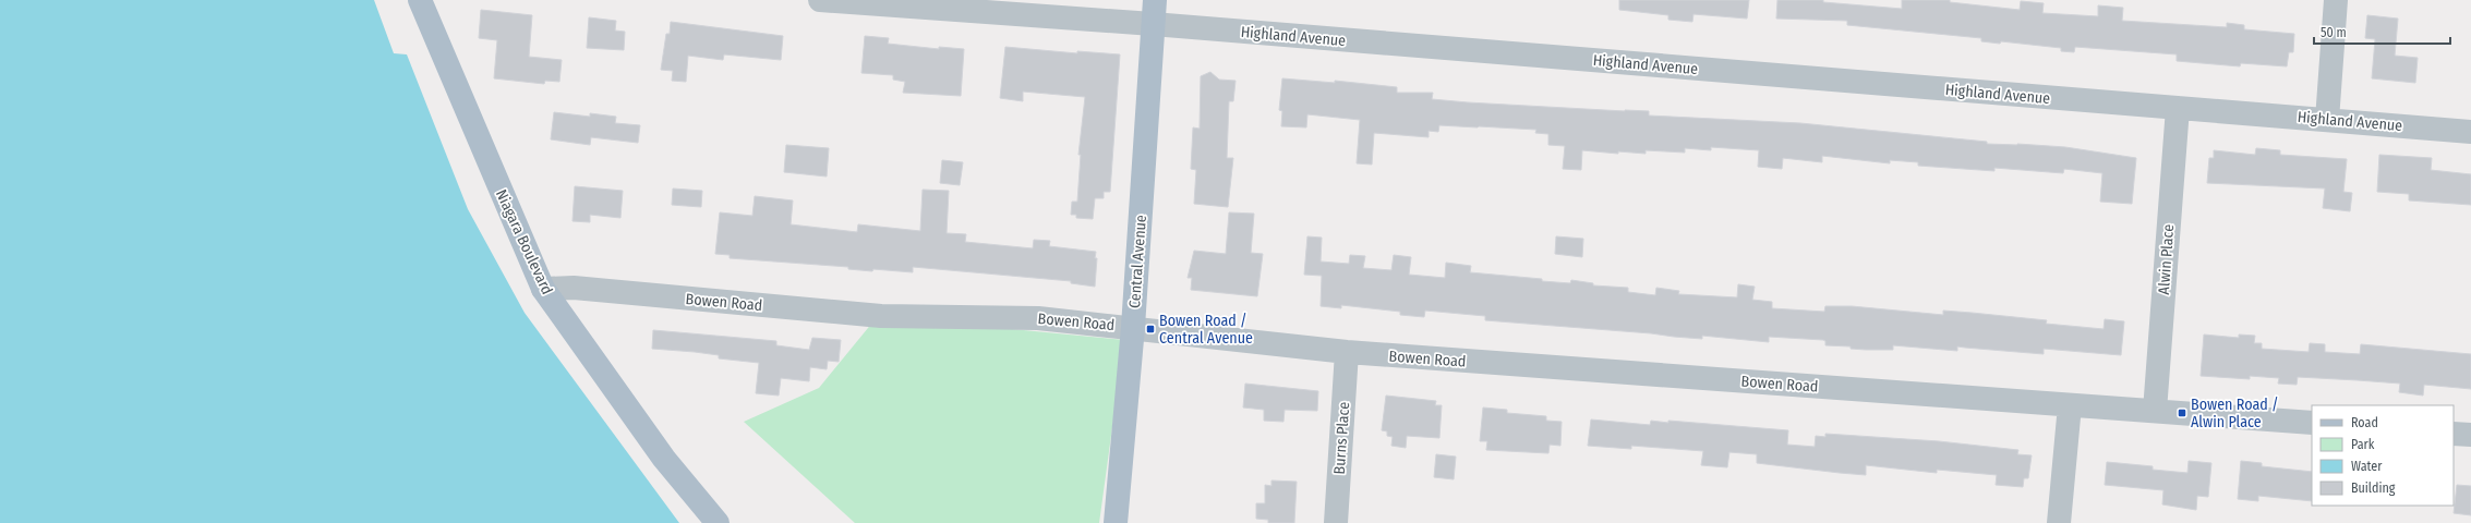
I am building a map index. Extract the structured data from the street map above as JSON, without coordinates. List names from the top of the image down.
{
  "streets": {
    "main road": ["Niagara Boulevard", "Central Avenue"],
    "street": [
      "Highland Avenue",
      "Alwin Place",
      "Bowen Road",
      "Burns Place"
    ]
  },
  "crossings": [
    ["Highland Avenue", "Alwin Place"],
    ["Highland Avenue", "Central Avenue"],
    ["Niagara Boulevard", "Bowen Road"],
    ["Alwin Place", "Bowen Road"],
    ["Central Avenue", "Bowen Road"],
    ["Bowen Road", "Burns Place"]
  ],
  "places": {
    "transit": ["Bowen Road / Central Avenue", "Bowen Road / Alwin Place"]
  },
  "legend": [
    "Road",
    "Park",
    "Water",
    "Building"
  ],
  "scale_bar": "50 m"
}
